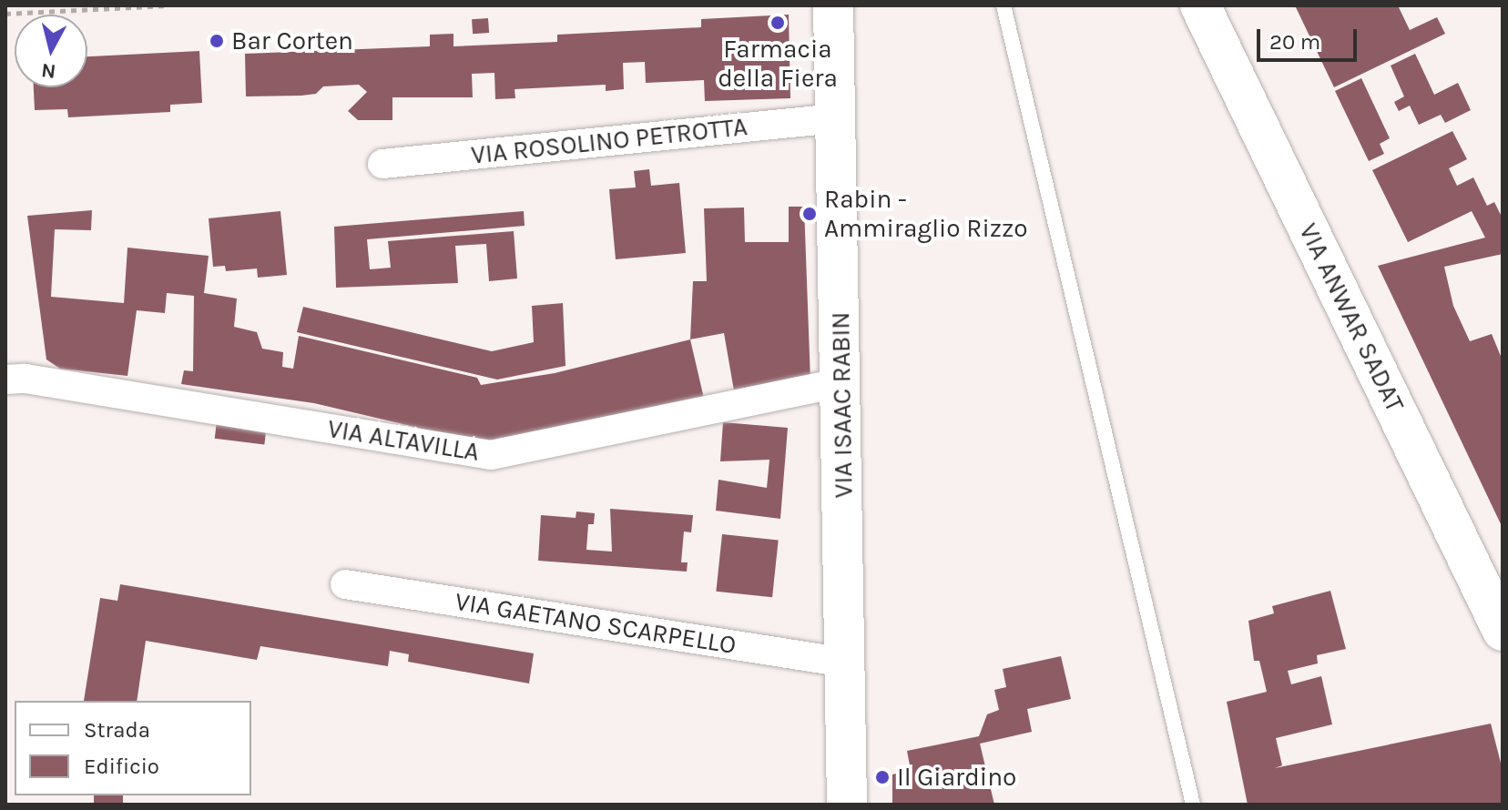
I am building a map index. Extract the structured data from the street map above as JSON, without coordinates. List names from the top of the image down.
{
  "streets": {
    "street": [
      "VIA ROSOLINO PETROTTA",
      "VIA ANWAR SADAT",
      "VIA ISAAC RABIN",
      "VIA ALTAVILLA",
      "VIA GAETANO SCARPELLO"
    ]
  },
  "crossings": [
    ["VIA ROSOLINO PETROTTA", "VIA ISAAC RABIN"],
    ["VIA ISAAC RABIN", "VIA ALTAVILLA"],
    ["VIA ISAAC RABIN", "VIA GAETANO SCARPELLO"]
  ],
  "places": [
    "Farmacia della Fiera",
    "Bar Corten",
    "Rabin - Ammiraglio Rizzo",
    "Il Giardino"
  ],
  "legend": ["Strada", "Edificio"],
  "scale_bar": "20 m",
  "north": "bottom"
}
